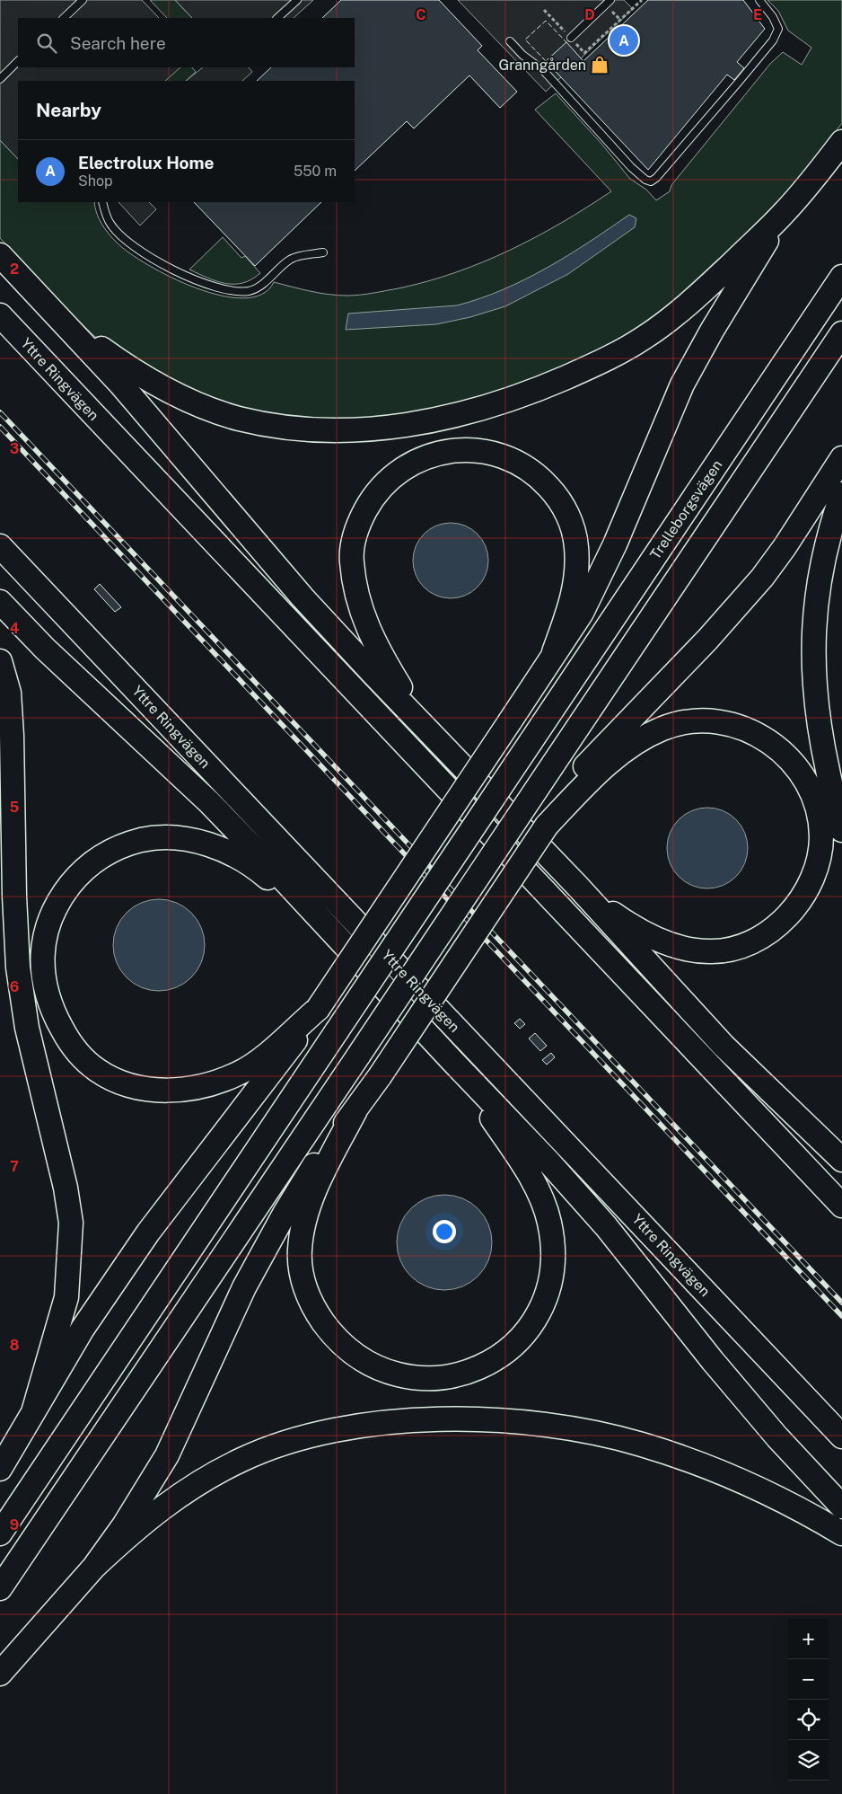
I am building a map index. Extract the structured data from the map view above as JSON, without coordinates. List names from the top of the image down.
{
  "streets": {
    "highway": ["Yttre Ringvägen", "Trelleborgsvägen"]
  },
  "places": {
    "shop": ["Granngården"]
  },
  "page": {
    "search": "Search here",
    "pins": "A",
    "heading": "Nearby",
    "list": [
      {
        "mark": "A",
        "name": "Electrolux Home",
        "note": "Shop",
        "value": "550 m"
      }
    ],
    "map_buttons": ["+", "−"]
  },
  "grid": {
    "columns": ["C", "D", "E"],
    "rows": [
      "2",
      "3",
      "4",
      "5",
      "6",
      "7",
      "8",
      "9"
    ]
  }
}
